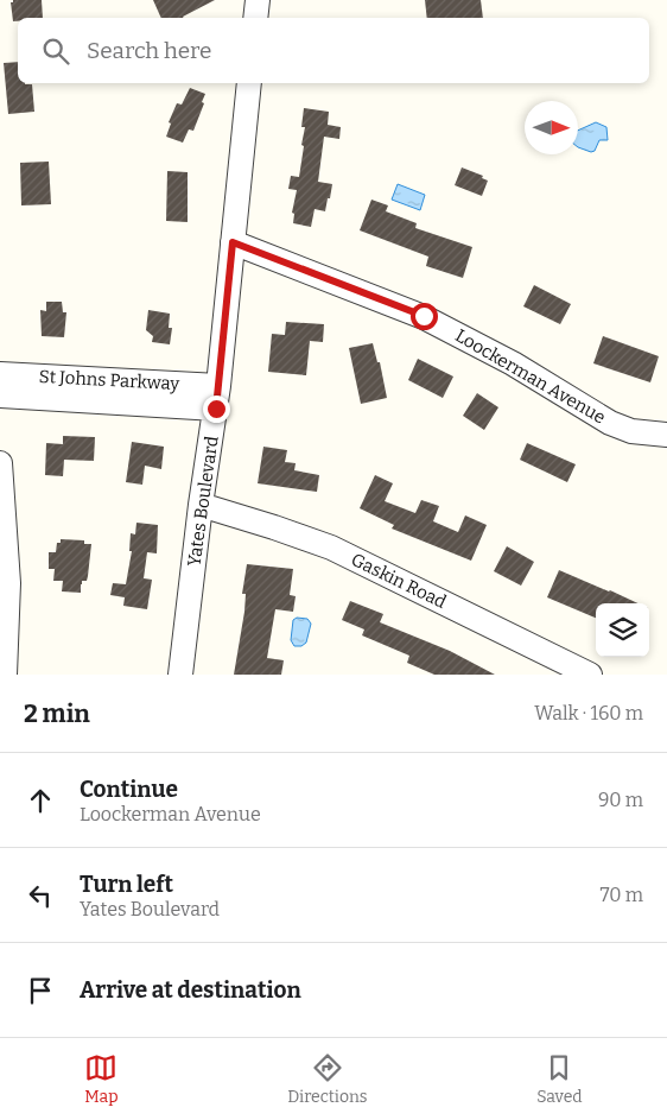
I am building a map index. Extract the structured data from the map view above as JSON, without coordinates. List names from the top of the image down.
{
  "streets": {
    "street": [
      "Loockerman Avenue",
      "St Johns Parkway",
      "Yates Boulevard",
      "Gaskin Road"
    ]
  },
  "crossings": [
    ["Loockerman Avenue", "Yates Boulevard"],
    ["St Johns Parkway", "Yates Boulevard"],
    ["Yates Boulevard", "Gaskin Road"]
  ],
  "north": "right",
  "page": {
    "search": "Search here",
    "heading": ["2 min", "Walk · 160 m"],
    "list": [
      ["Continue", "Loockerman Avenue", "90 m"],
      ["Turn left", "Yates Boulevard", "70 m"],
      "Arrive at destination"
    ],
    "nav": ["Map", "Directions", "Saved"]
  }
}
